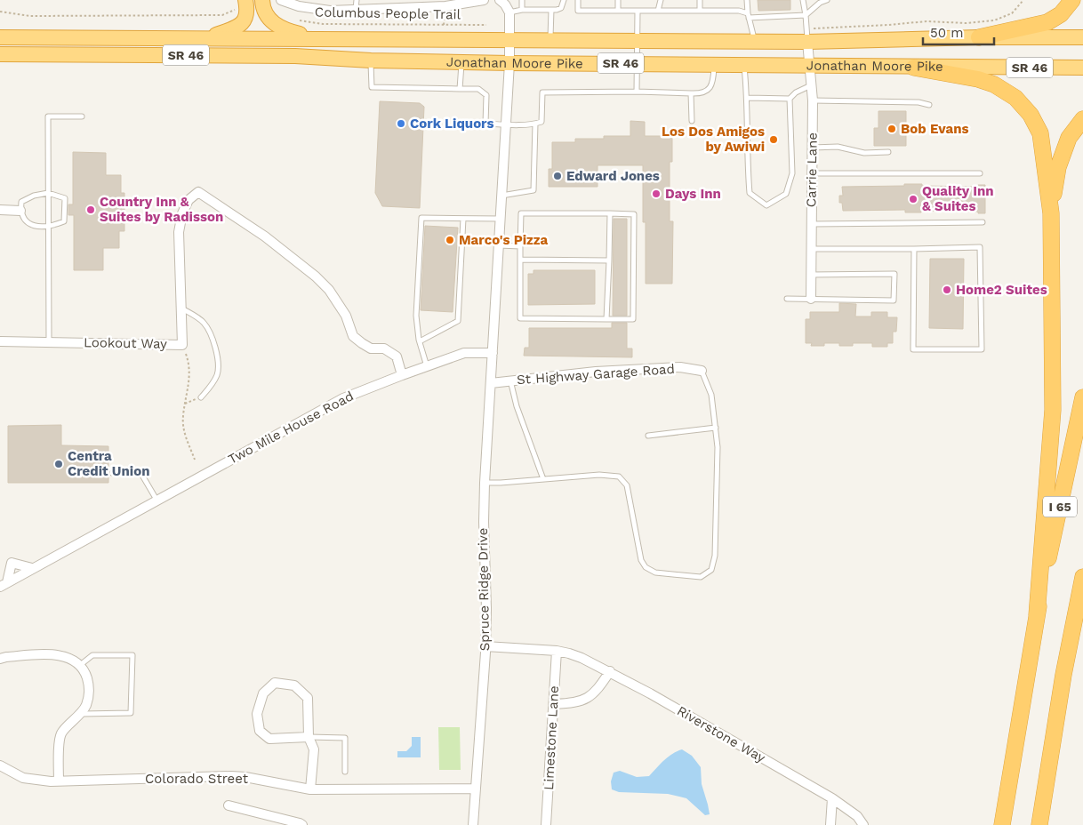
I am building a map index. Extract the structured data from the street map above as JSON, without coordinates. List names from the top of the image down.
{
  "streets": {
    "highway": ["SR 46", "Jonathan Moore Pike", "I 65"],
    "street": [
      "Carrie Lane",
      "Lookout Way",
      "St Highway Garage Road",
      "Two Mile House Road",
      "Spruce Ridge Drive",
      "Riverstone Way",
      "Limestone Lane",
      "Colorado Street"
    ],
    "path": ["Columbus People Trail"]
  },
  "crossings": [
    ["Jonathan Moore Pike", "Carrie Lane"],
    ["St Highway Garage Road", "Spruce Ridge Drive"],
    ["Two Mile House Road", "Spruce Ridge Drive"],
    ["Spruce Ridge Drive", "Riverstone Way"],
    ["Spruce Ridge Drive", "Colorado Street"],
    ["Riverstone Way", "Limestone Lane"]
  ],
  "places": [
    "Cork Liquors",
    "Bob Evans",
    "Los Dos Amigos by Awiwi",
    "Edward Jones",
    "Days Inn",
    "Quality Inn & Suites",
    "Country Inn & Suites by Radisson",
    "Marco's Pizza",
    "Home2 Suites",
    "Centra Credit Union"
  ],
  "scale_bar": "50 m"
}
